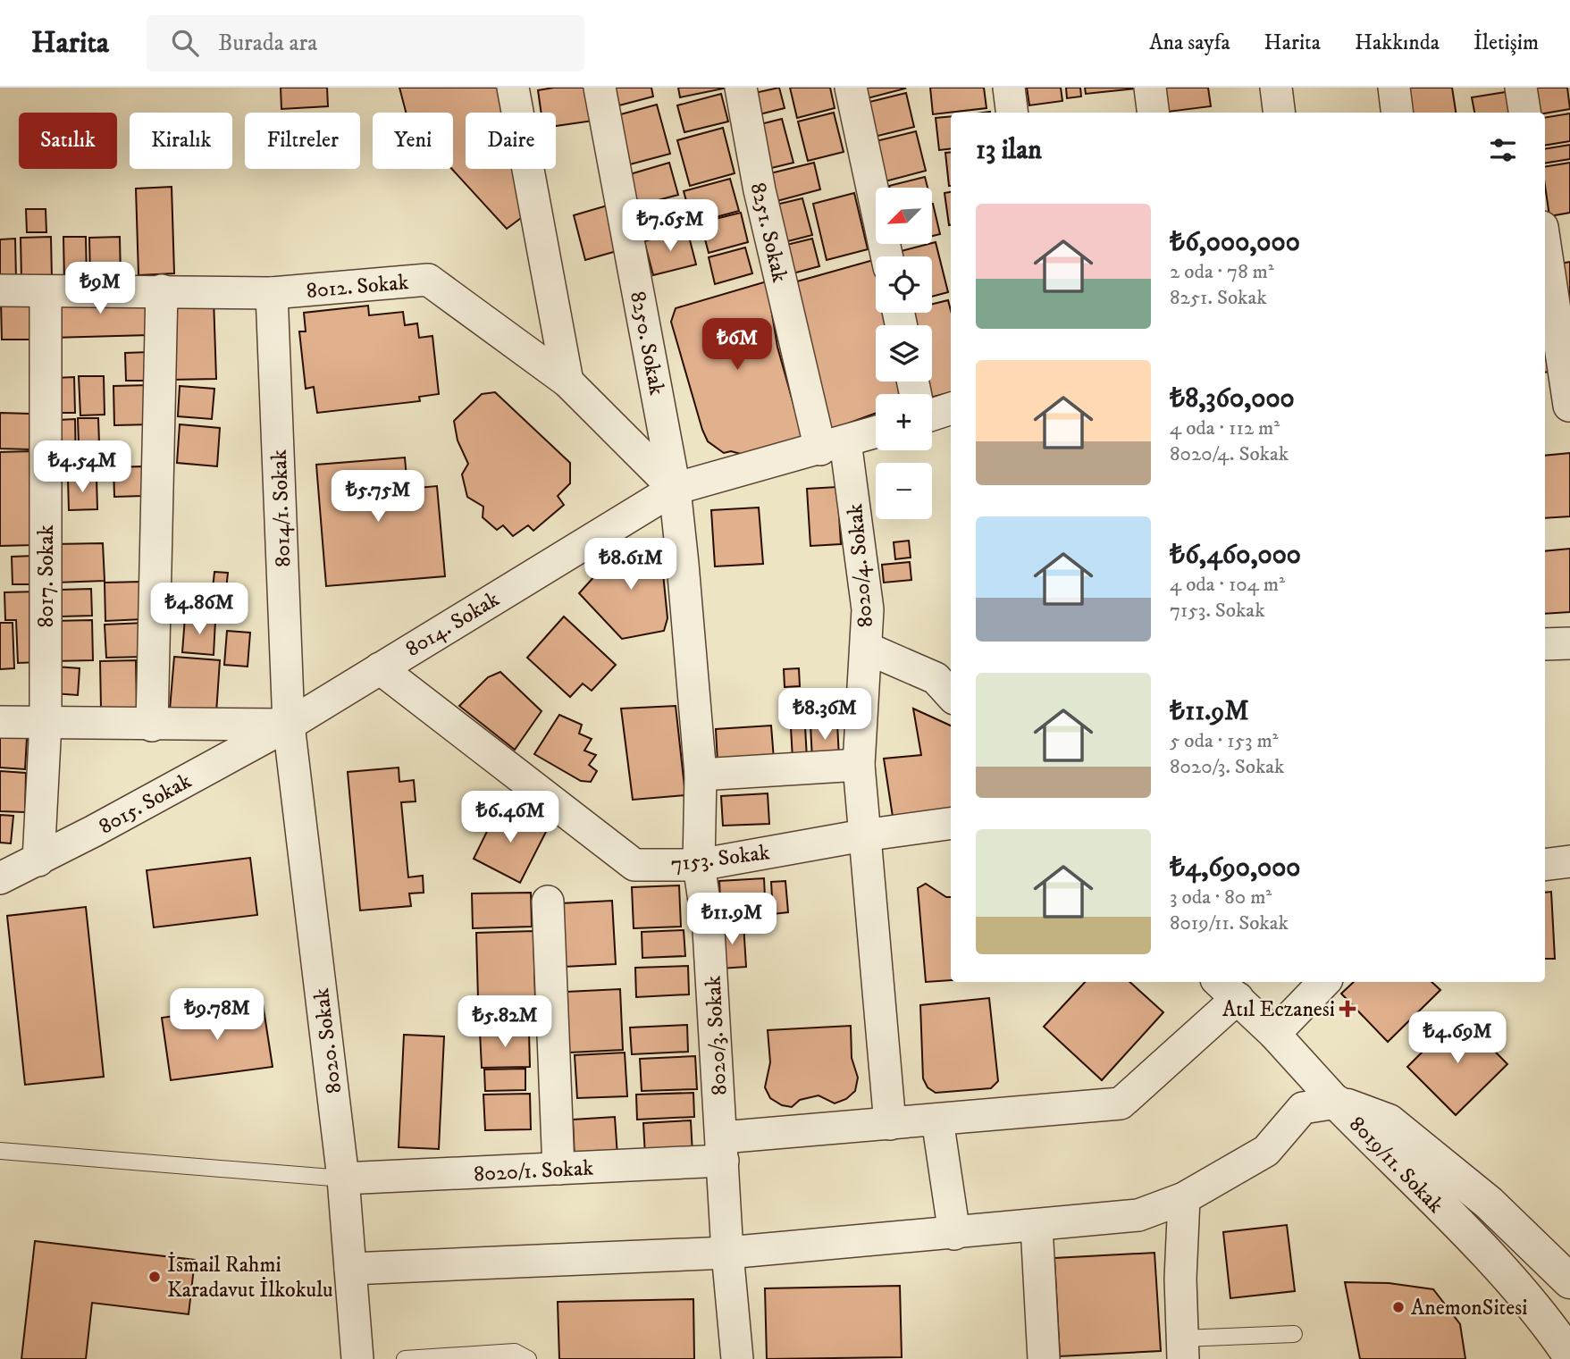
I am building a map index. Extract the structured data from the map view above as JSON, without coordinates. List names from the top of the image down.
{
  "streets": {
    "street": [
      "8251. Sokak",
      "8012. Sokak",
      "8250. Sokak",
      "8014/1. Sokak",
      "8020/4. Sokak",
      "8017. Sokak",
      "8014. Sokak",
      "8015. Sokak",
      "7153. Sokak",
      "8020/3. Sokak",
      "8020. Sokak",
      "8019/11. Sokak",
      "8020/1. Sokak"
    ]
  },
  "crossings": [
    ["8251. Sokak", "8020/4. Sokak"],
    ["8251. Sokak", "8014. Sokak"],
    ["8012. Sokak", "8250. Sokak"],
    ["8012. Sokak", "8014/1. Sokak"],
    ["8012. Sokak", "8017. Sokak"],
    ["8012. Sokak", "8014. Sokak"],
    ["8012. Sokak", "8020/3. Sokak"],
    ["8250. Sokak", "8014. Sokak"],
    ["8250. Sokak", "8020/3. Sokak"],
    ["8014/1. Sokak", "8014. Sokak"],
    ["8014/1. Sokak", "8015. Sokak"],
    ["8014/1. Sokak", "8020. Sokak"],
    ["8020/4. Sokak", "8014. Sokak"],
    ["8020/4. Sokak", "7153. Sokak"],
    ["8020/4. Sokak", "8020/1. Sokak"],
    ["8017. Sokak", "8015. Sokak"],
    ["8014. Sokak", "8015. Sokak"],
    ["8014. Sokak", "7153. Sokak"],
    ["8014. Sokak", "8020/3. Sokak"],
    ["8014. Sokak", "8020. Sokak"],
    ["8015. Sokak", "8020. Sokak"],
    ["7153. Sokak", "8020/3. Sokak"],
    ["8020/3. Sokak", "8020/1. Sokak"],
    ["8020. Sokak", "8020/1. Sokak"],
    ["8019/11. Sokak", "8020/1. Sokak"]
  ],
  "places": {
    "health": ["Atıl Eczanesi"],
    "other": ["İsmail Rahmi Karadavut İlkokulu", "AnemonSitesi"]
  },
  "north": "bottom left",
  "page": {
    "header": "Harita",
    "search": "Burada ara",
    "nav": [
      "Ana sayfa",
      "Harita",
      "Hakkında",
      "İletişim"
    ],
    "chip": [
      "Satılık",
      "Kiralık",
      "Filtreler",
      "Yeni",
      "Daire"
    ],
    "heading": "13 ilan",
    "map_buttons": ["+", "−"],
    "list": [
      {
        "name": "₺6,000,000",
        "note": "2 oda · 78 m² · 8251. Sokak"
      },
      {
        "name": "₺8,360,000",
        "note": "4 oda · 112 m² · 8020/4. Sokak"
      },
      {
        "name": "₺6,460,000",
        "note": "4 oda · 104 m² · 7153. Sokak"
      },
      {
        "name": "₺11.9M",
        "note": "5 oda · 153 m² · 8020/3. Sokak"
      },
      {
        "name": "₺4,690,000",
        "note": "3 oda · 80 m² · 8019/11. Sokak"
      }
    ],
    "price": [
      "₺7.65M",
      "₺9M",
      "₺6M",
      "₺4.54M",
      "₺5.75M",
      "₺8.61M",
      "₺4.86M",
      "₺8.36M",
      "₺6.46M",
      "₺11.9M",
      "₺9.78M",
      "₺5.82M",
      "₺4.69M"
    ]
  }
}
